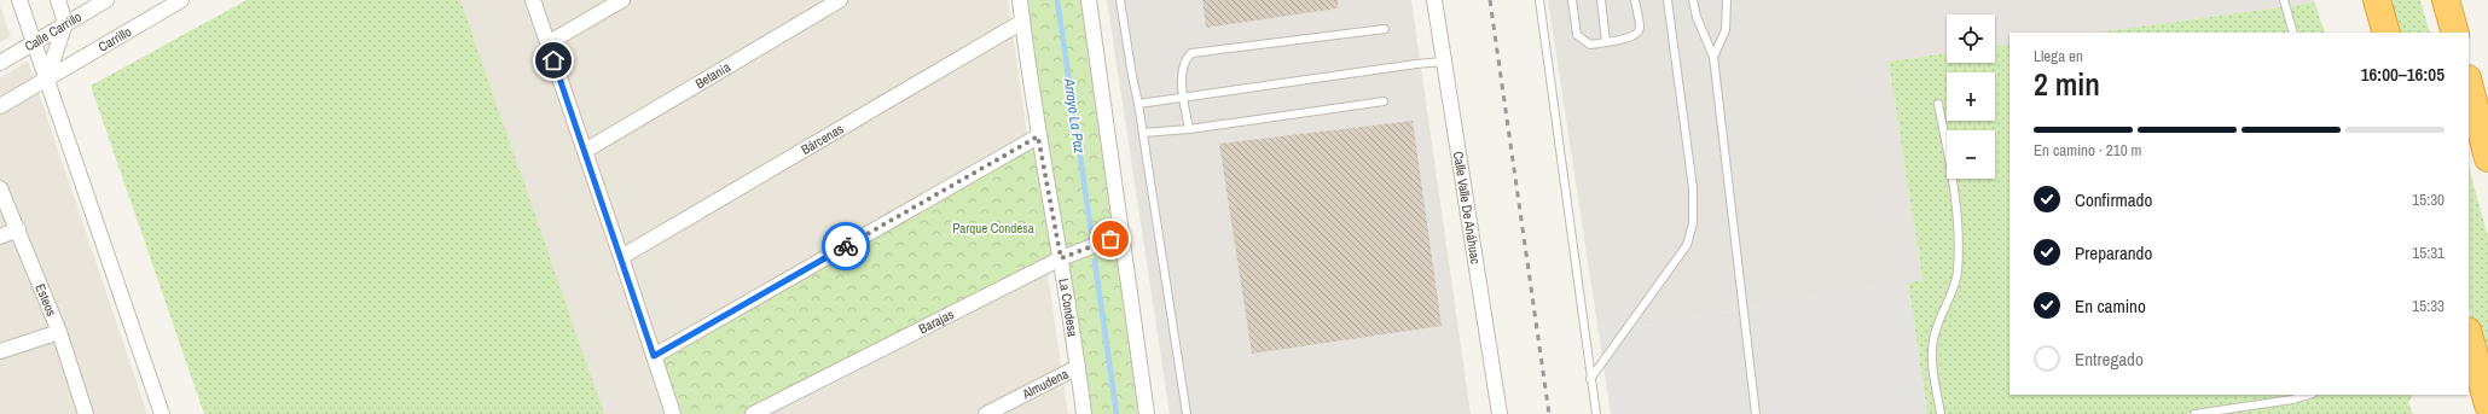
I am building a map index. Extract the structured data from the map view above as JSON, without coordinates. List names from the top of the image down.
{
  "streets": {
    "street": [
      "Calle Carrillo",
      "Carrillo",
      "Betania",
      "Bárcenas",
      "Calle Valle De Anáhuac",
      "Esteos",
      "La Condesa",
      "Barajas",
      "Almudena"
    ]
  },
  "crossings": [
    ["Bárcenas", "La Condesa"],
    ["La Condesa", "Barajas"],
    ["La Condesa", "Almudena"]
  ],
  "water": ["Arroyo La Paz"],
  "parks": ["Parque Condesa"],
  "page": {
    "map_buttons": ["+", "−"],
    "heading": ["2 min", "Llega en", "16:00–16:05"],
    "bar": "En camino · 210 m",
    "list": [
      ["Confirmado", "15:30"],
      ["Preparando", "15:31"],
      ["En camino", "15:33"],
      "Entregado"
    ]
  }
}
